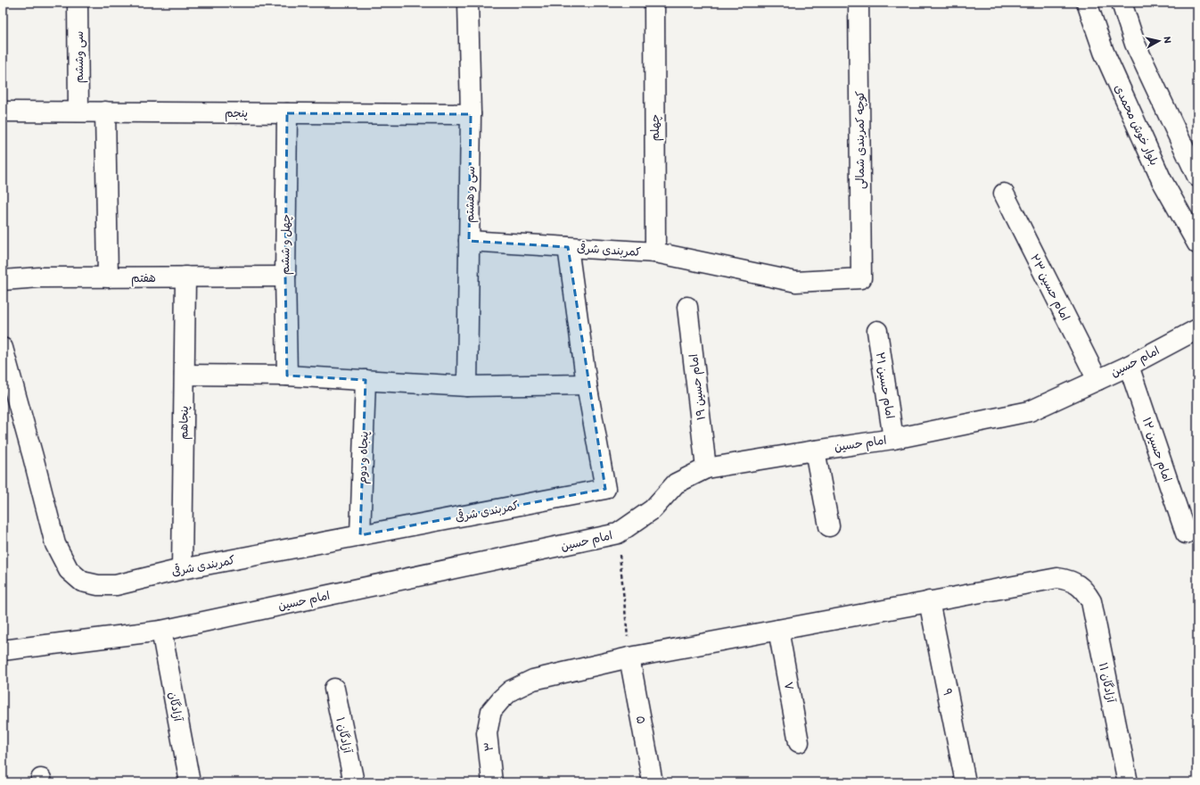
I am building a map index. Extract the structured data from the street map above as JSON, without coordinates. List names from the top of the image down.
{
  "streets": {
    "street": [
      "سی وششم",
      "پنجم",
      "بلوار خوش محمدی",
      "چهلم",
      "کوچه کمربندی شمالی",
      "سی و هشتم",
      "چهل و ششم",
      "کمربندی شرقی",
      "هفتم",
      "امام حسین ۲۳",
      "امام حسین",
      "امام حسین ۲۱",
      "امام حسین ۱۹",
      "پنجاهم",
      "امام حسین ۱۲",
      "پنجاه و دوم",
      "آزادگان ۱۱",
      "۷",
      "۹",
      "آزادگان",
      "۵",
      "آزادگان ۱",
      "۳"
    ]
  },
  "crossings": [
    ["سی وششم", "پنجم"],
    ["پنجم", "سی و هشتم"],
    ["پنجم", "چهل و ششم"],
    ["چهلم", "کمربندی شرقی"],
    ["کوچه کمربندی شمالی", "کمربندی شرقی"],
    ["چهل و ششم", "هفتم"],
    ["کمربندی شرقی", "پنجاهم"],
    ["کمربندی شرقی", "پنجاه و دوم"],
    ["هفتم", "پنجاهم"],
    ["امام حسین ۲۳", "امام حسین"],
    ["امام حسین", "امام حسین ۲۱"],
    ["امام حسین", "امام حسین ۱۹"],
    ["امام حسین", "امام حسین ۱۲"],
    ["امام حسین", "آزادگان"],
    ["آزادگان ۱۱", "۹"],
    ["۵", "۳"]
  ],
  "north": "right"
}
